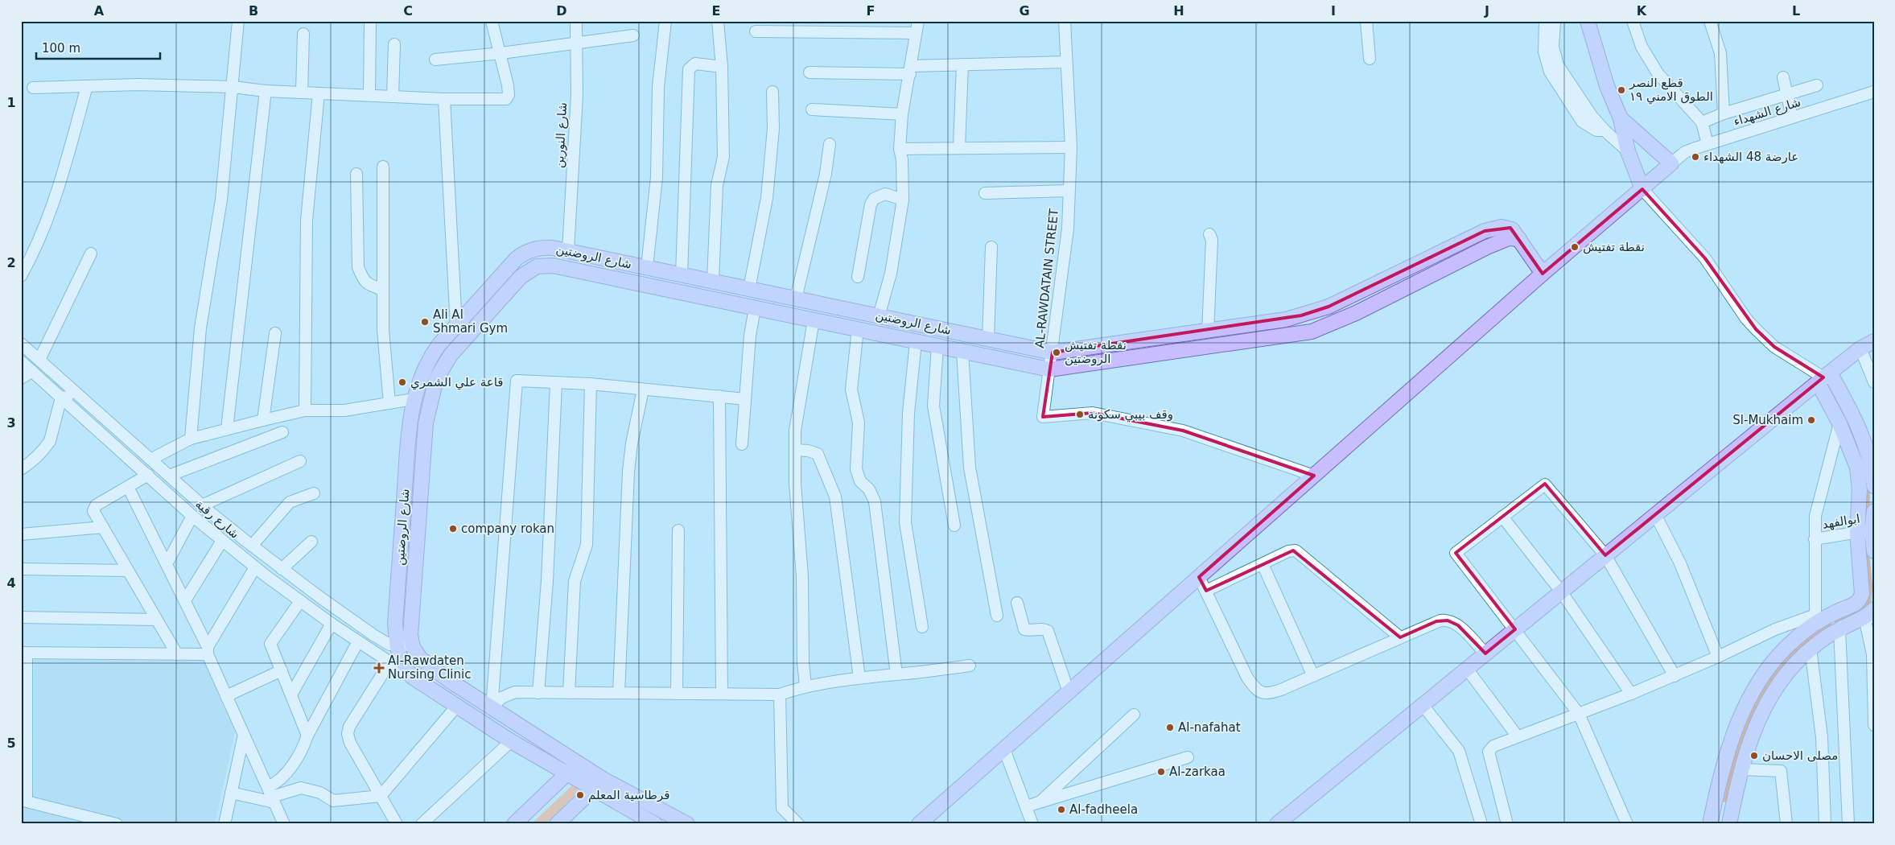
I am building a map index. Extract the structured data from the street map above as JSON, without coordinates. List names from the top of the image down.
{
  "streets": {
    "main road": ["شارع الروضتين"],
    "street": [
      "شارع الشهداء",
      "شارع النورين",
      "AL-RAWDATAIN STREET",
      "شارع رقية",
      "ابوالفهد"
    ]
  },
  "crossings": [
    ["شارع النورين", "شارع الروضتين"],
    ["شارع الروضتين", "AL-RAWDATAIN STREET"],
    ["شارع الروضتين", "شارع رقية"]
  ],
  "places": {
    "other": [
      "قطع النصر الطوق الامني ۱۹",
      "عارضة 48 الشهداء",
      "نقطة تفتيش",
      "Ali Al Shmari Gym",
      "نقطة تفتيش الروضتين",
      "قاعة علي الشمري",
      "وقف بيبي سكونة",
      "Sl-Mukhaim",
      "company rokan",
      "Al-nafahat",
      "مصلى الاحسان",
      "Al-zarkaa",
      "قرطاسية المعلم",
      "Al-fadheela"
    ],
    "health": ["Al-Rawdaten Nursing Clinic"]
  },
  "scale_bar": "100 m",
  "grid": {
    "columns": [
      "A",
      "B",
      "C",
      "D",
      "E",
      "F",
      "G",
      "H",
      "I",
      "J",
      "K",
      "L"
    ],
    "rows": [
      "1",
      "2",
      "3",
      "4",
      "5"
    ]
  }
}
